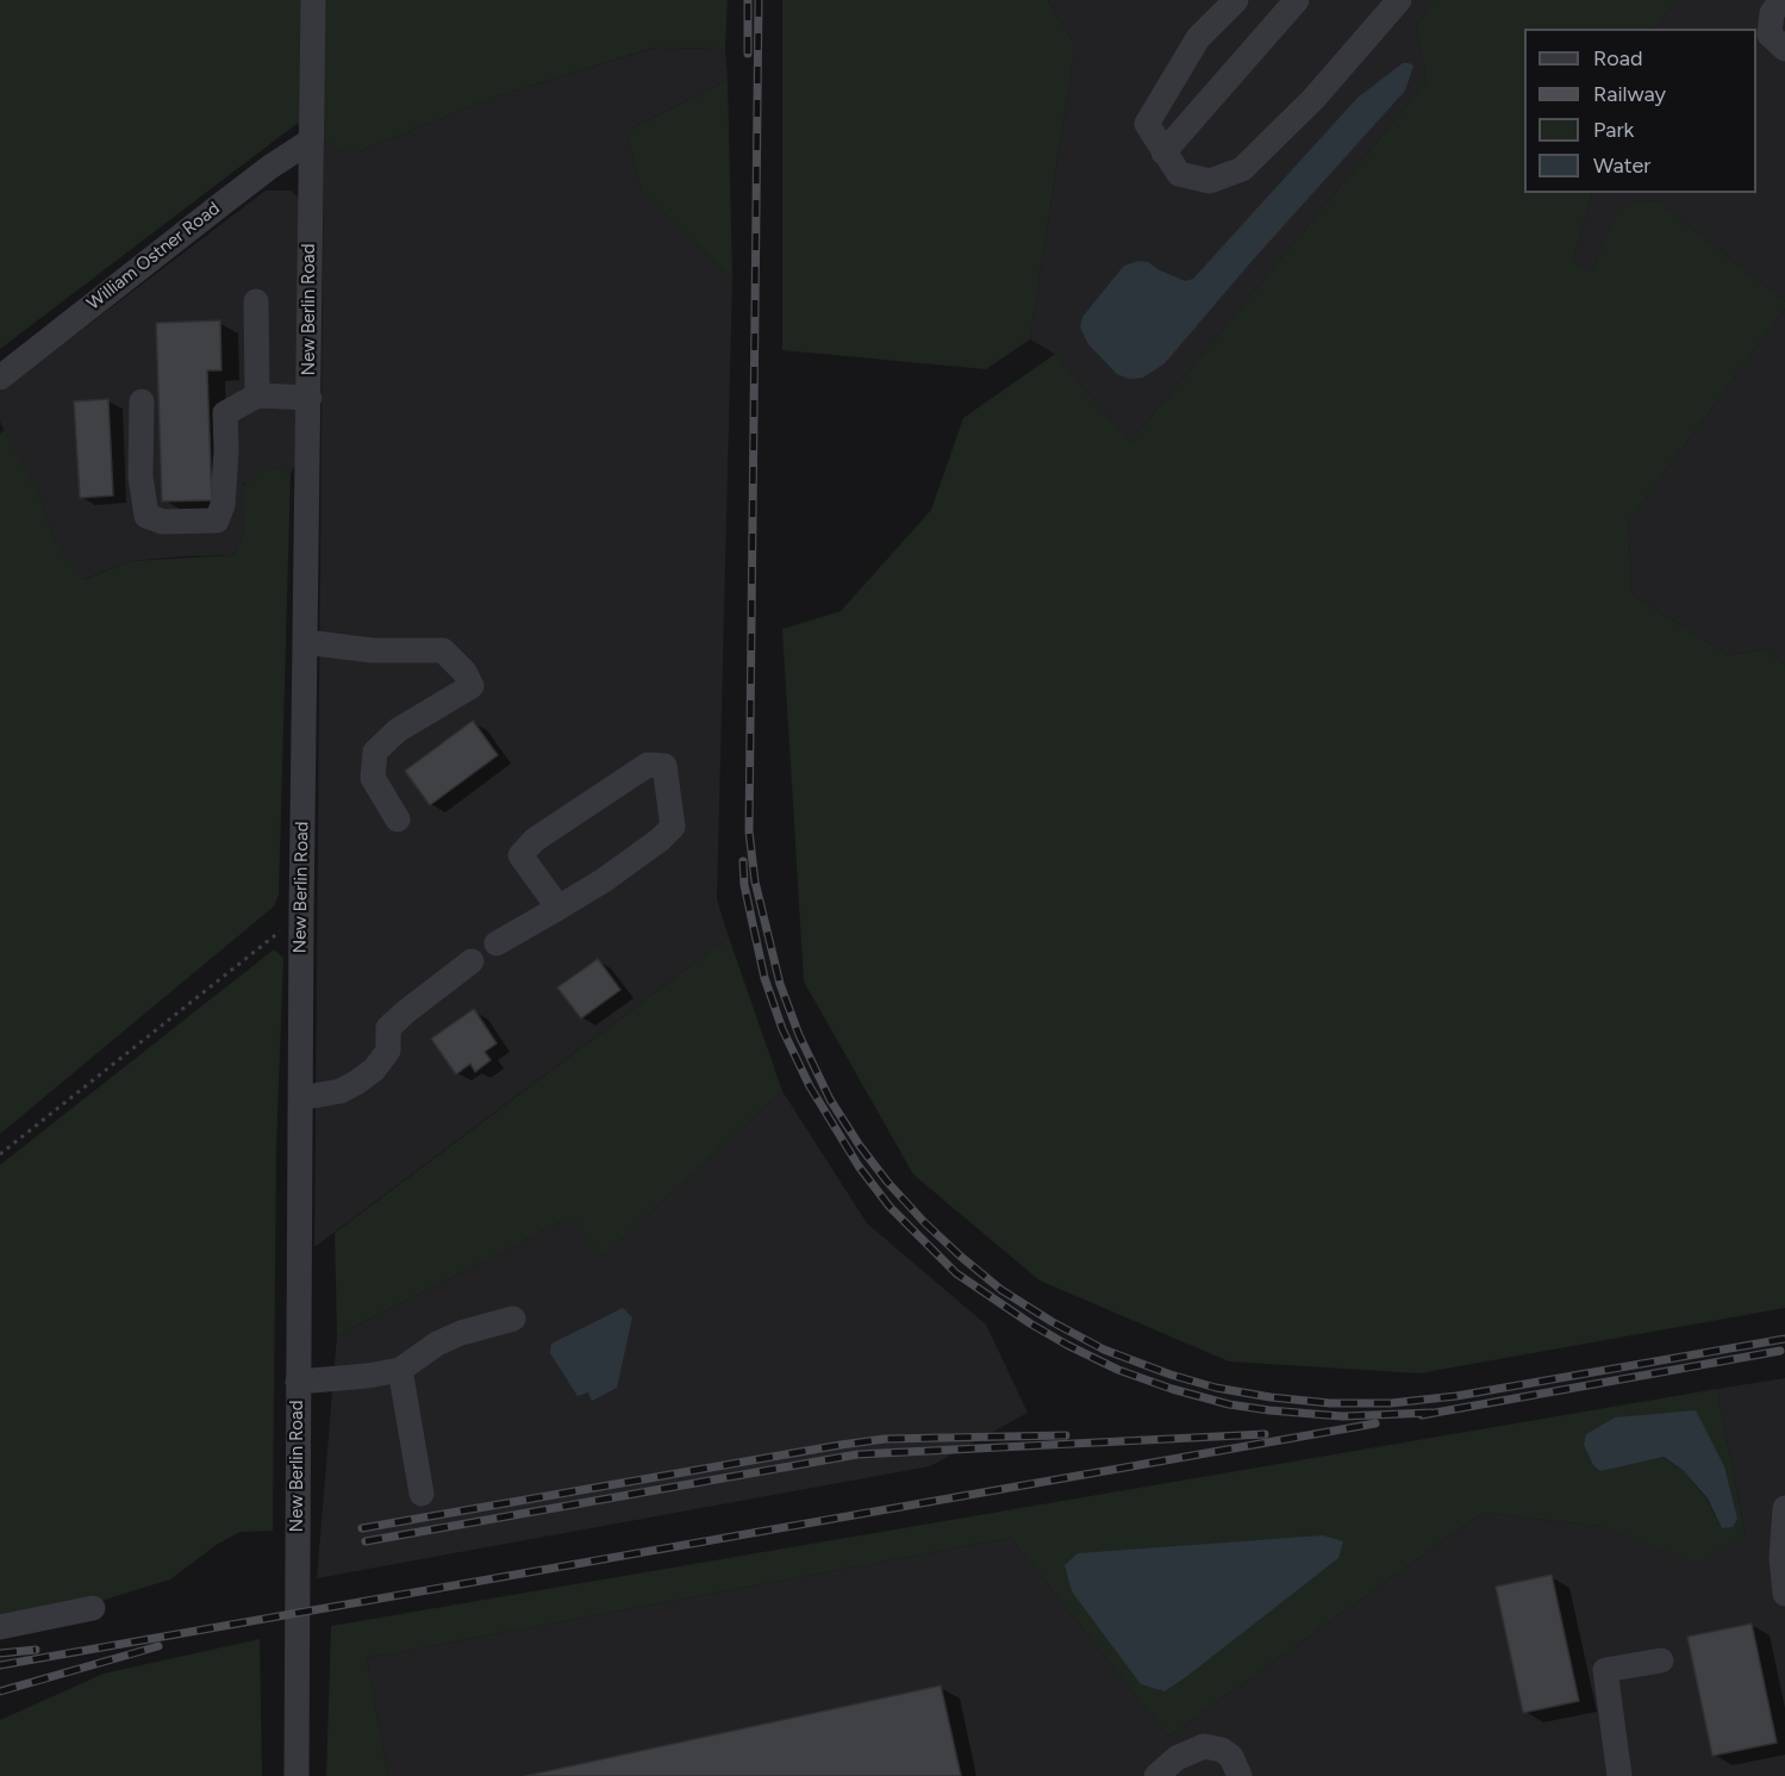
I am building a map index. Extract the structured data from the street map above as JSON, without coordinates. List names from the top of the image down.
{
  "streets": {
    "street": ["William Ostner Road", "New Berlin Road"]
  },
  "crossings": [
    ["William Ostner Road", "New Berlin Road"]
  ],
  "legend": [
    "Road",
    "Railway",
    "Park",
    "Water"
  ]
}
